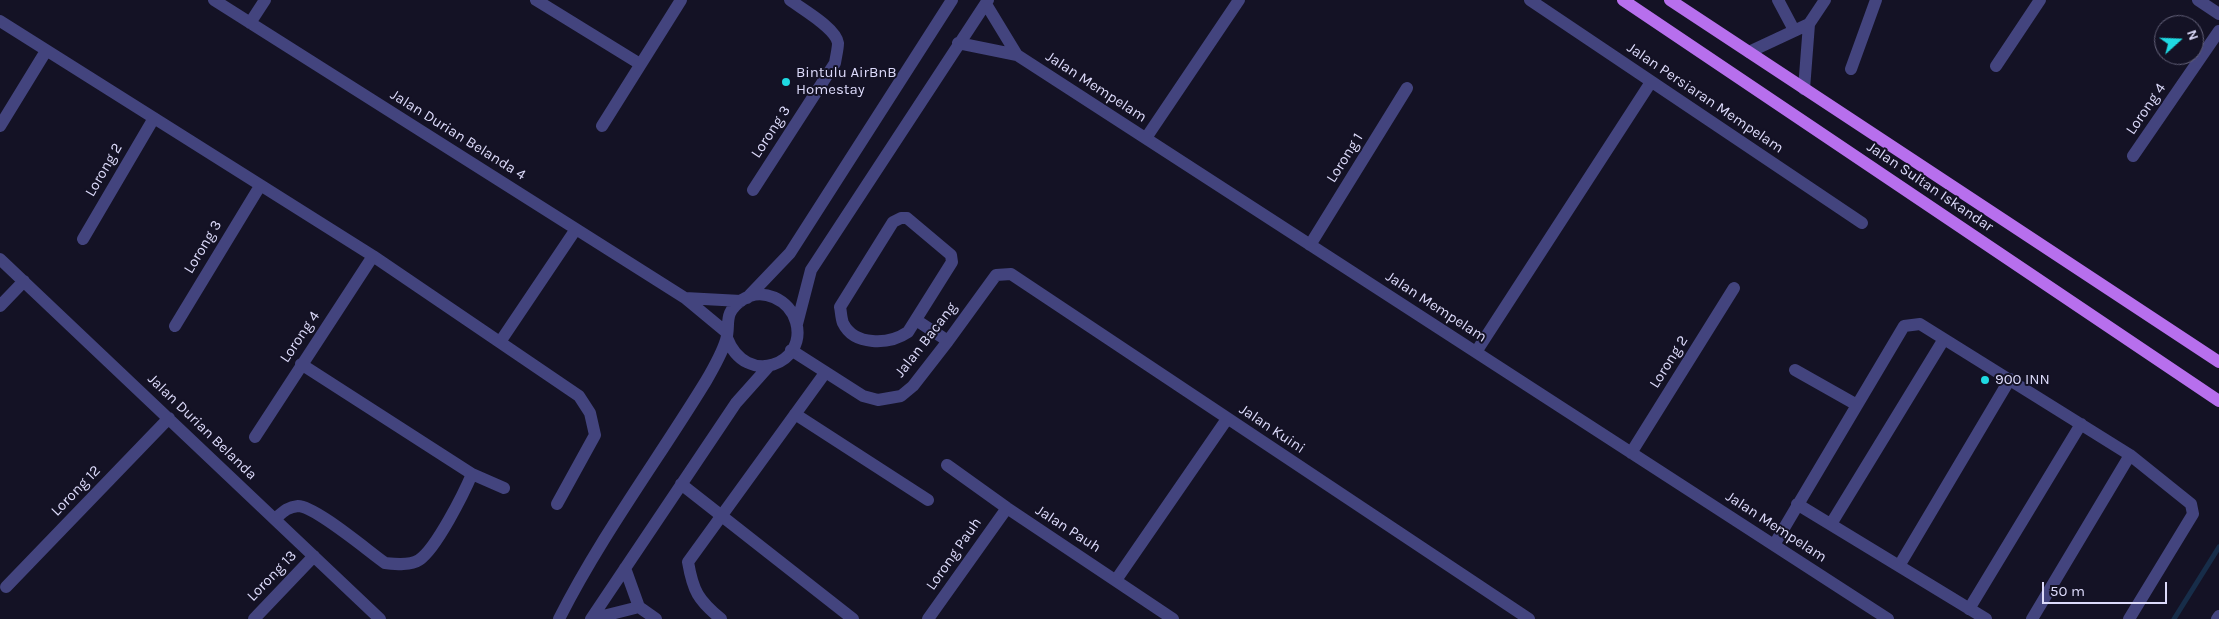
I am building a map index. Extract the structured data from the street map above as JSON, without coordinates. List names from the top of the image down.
{
  "streets": {
    "main road": ["Jalan Sultan Iskandar"],
    "street": [
      "Jalan Mempelam",
      "Jalan Persiaran Mempelam",
      "Lorong 4",
      "Lorong 3",
      "Jalan Durian Belanda 4",
      "Lorong 1",
      "Lorong 2",
      "Jalan Bacang",
      "Jalan Durian Belanda",
      "Jalan Kuini",
      "Lorong 12",
      "Jalan Pauh",
      "Lorong Pauh",
      "Lorong 13"
    ]
  },
  "crossings": [
    ["Jalan Mempelam", "Lorong 1"],
    ["Jalan Mempelam", "Lorong 2"],
    ["Jalan Durian Belanda 4", "Jalan Bacang"],
    ["Jalan Bacang", "Jalan Kuini"],
    ["Jalan Durian Belanda", "Lorong 12"],
    ["Jalan Durian Belanda", "Lorong 13"],
    ["Jalan Pauh", "Lorong Pauh"]
  ],
  "places": ["Bintulu AirBnB Homestay", "900 INN"],
  "scale_bar": "50 m",
  "north": "right"
}
